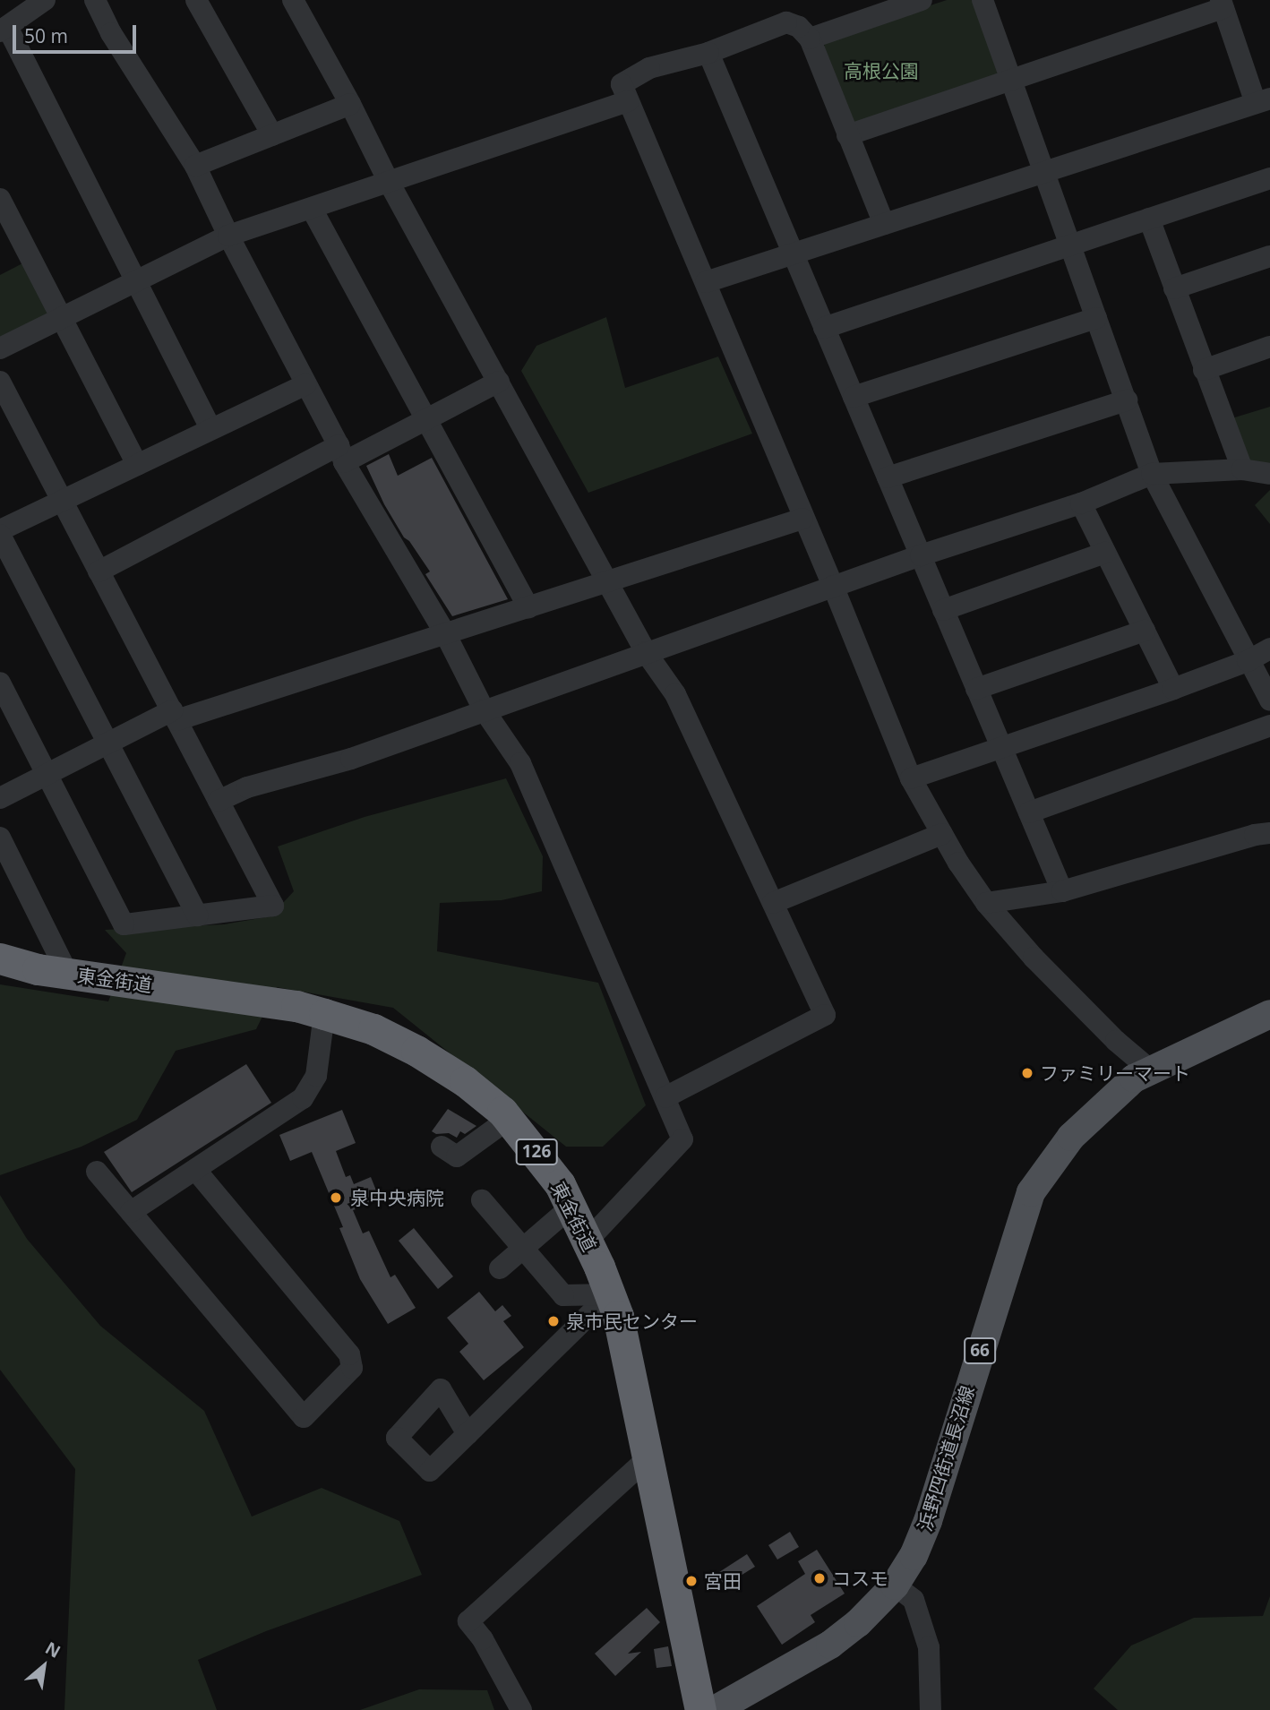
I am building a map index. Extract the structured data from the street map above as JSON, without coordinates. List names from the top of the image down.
{
  "streets": {
    "highway": ["東金街道", "126"],
    "main road": ["66", "浜野四街道長沼線"]
  },
  "parks": ["高根公園"],
  "places": [
    "ファミリーマート",
    "泉中央病院",
    "泉市民センター",
    "コスモ",
    "宮田"
  ],
  "scale_bar": "50 m",
  "north": "top right"
}
